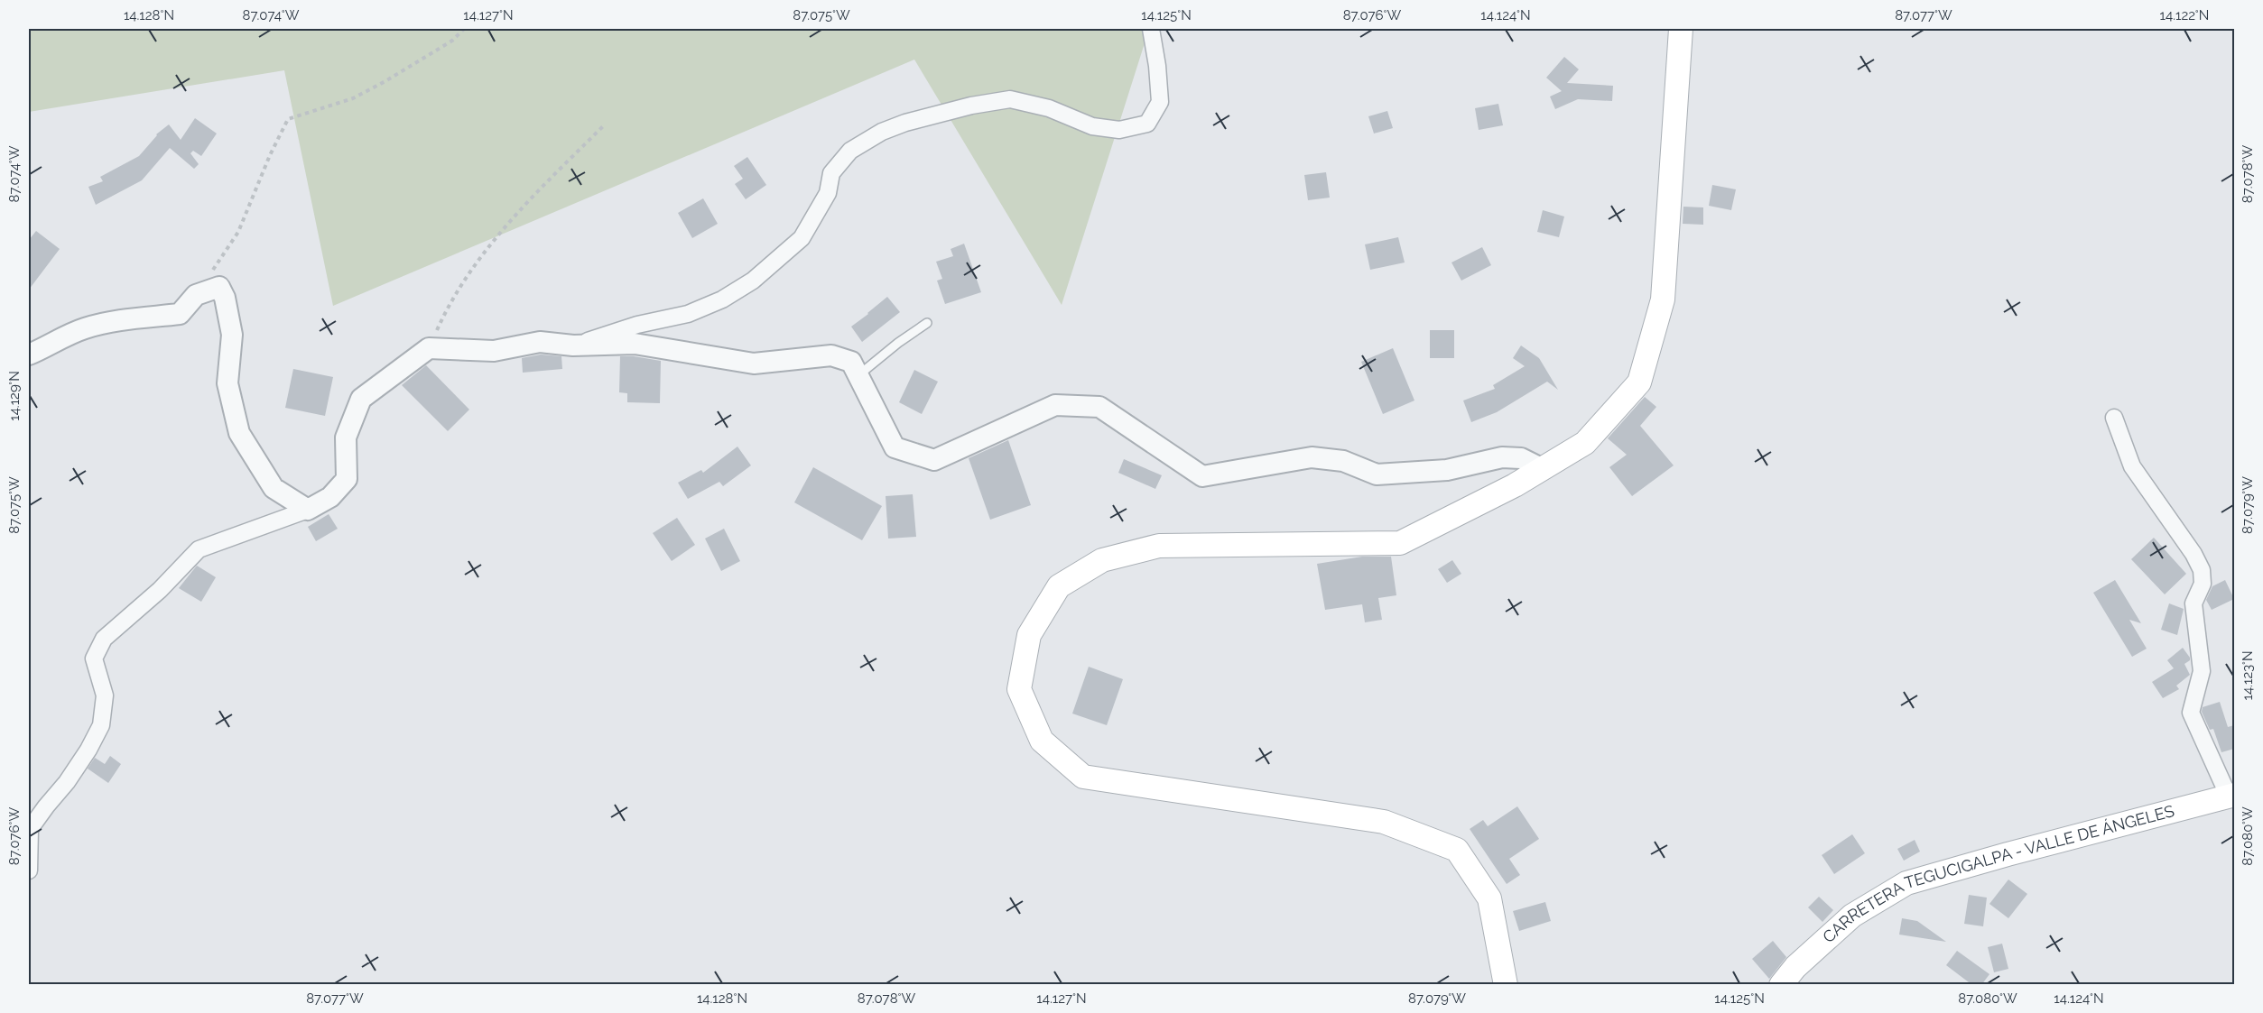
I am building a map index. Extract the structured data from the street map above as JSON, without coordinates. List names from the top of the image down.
{
  "streets": {
    "main road": ["CARRETERA TEGUCIGALPA - VALLE DE ÁNGELES"]
  },
  "coordinates": [
    "14.128°N",
    "87.074°W",
    "14.127°N",
    "87.075°W",
    "14.125°N",
    "87.076°W",
    "14.124°N",
    "87.077°W",
    "14.122°N",
    "87.078°W",
    "14.129°N",
    "87.079°W",
    "14.123°N",
    "87.080°W"
  ]
}
